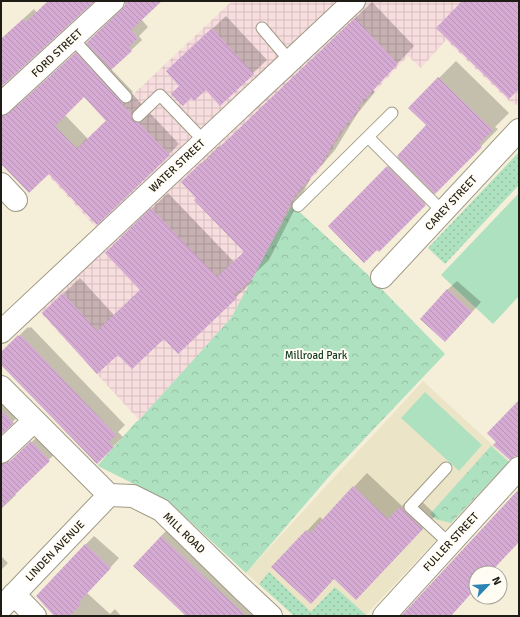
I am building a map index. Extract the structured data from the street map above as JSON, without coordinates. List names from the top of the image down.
{
  "streets": {
    "street": [
      "FORD STREET",
      "WATER STREET",
      "CAREY STREET",
      "MILL ROAD",
      "FULLER STREET",
      "LINDEN AVENUE"
    ]
  },
  "crossings": [
    ["MILL ROAD", "LINDEN AVENUE"]
  ],
  "parks": ["Millroad Park"],
  "north": "top right"
}
